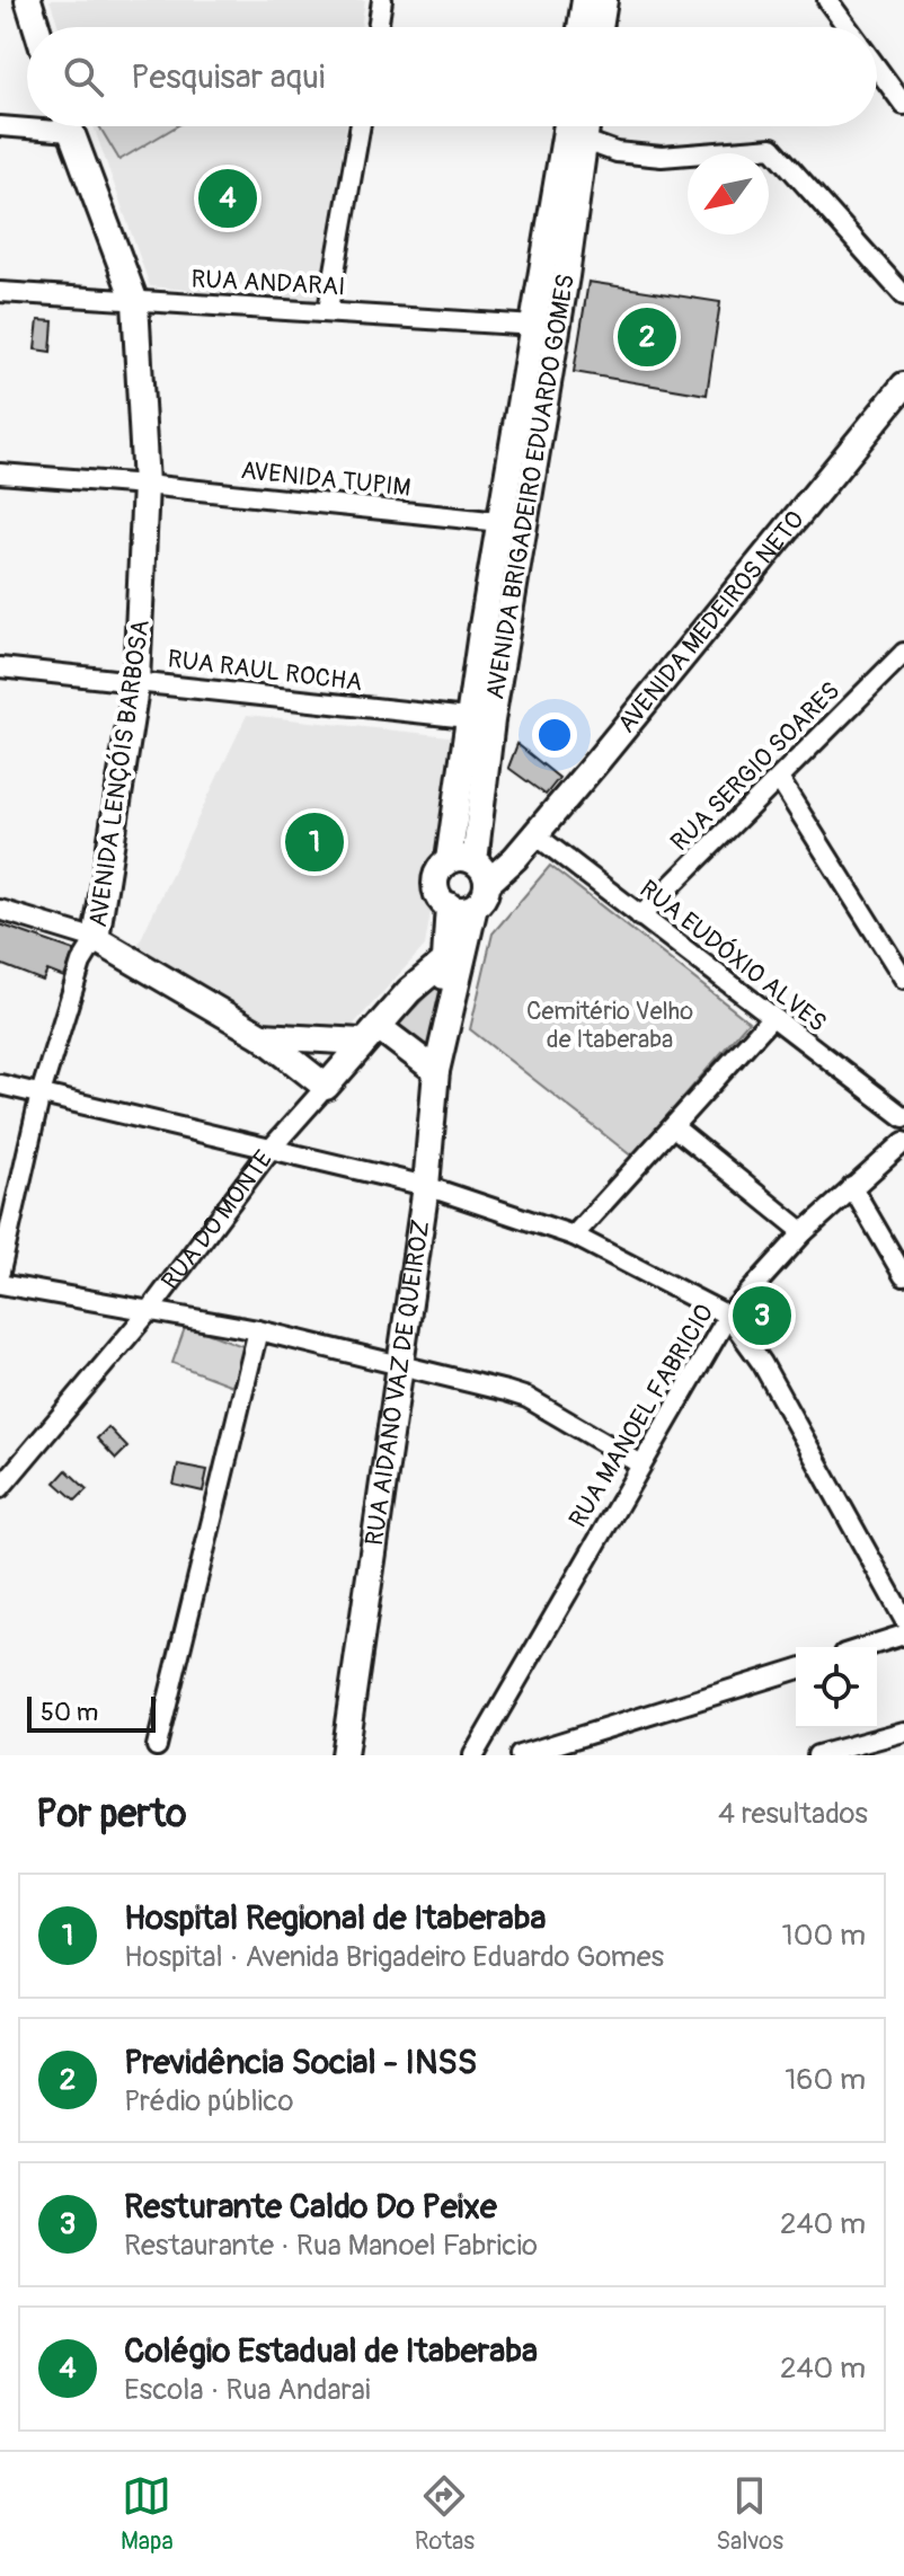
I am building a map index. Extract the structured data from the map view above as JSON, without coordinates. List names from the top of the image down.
{
  "streets": {
    "street": [
      "RUA ANDARAI",
      "AVENIDA TUPIM",
      "AVENIDA BRIGADEIRO EDUARDO GOMES",
      "AVENIDA MEDEIROS NETO",
      "RUA RAUL ROCHA",
      "RUA SERGIO SOARES",
      "AVENIDA LENÇÓIS BARBOSA",
      "RUA EUDÓXIO ALVES",
      "RUA DO MONTE",
      "RUA AIDANO VAZ DE QUEIROZ",
      "RUA MANOEL FABRICIO"
    ]
  },
  "crossings": [
    ["RUA ANDARAI", "AVENIDA BRIGADEIRO EDUARDO GOMES"],
    ["RUA ANDARAI", "AVENIDA LENÇÓIS BARBOSA"],
    ["AVENIDA TUPIM", "AVENIDA BRIGADEIRO EDUARDO GOMES"],
    ["AVENIDA TUPIM", "AVENIDA LENÇÓIS BARBOSA"],
    ["AVENIDA BRIGADEIRO EDUARDO GOMES", "AVENIDA MEDEIROS NETO"],
    ["AVENIDA BRIGADEIRO EDUARDO GOMES", "RUA RAUL ROCHA"],
    ["AVENIDA BRIGADEIRO EDUARDO GOMES", "RUA AIDANO VAZ DE QUEIROZ"],
    ["AVENIDA MEDEIROS NETO", "RUA EUDÓXIO ALVES"],
    ["AVENIDA MEDEIROS NETO", "RUA AIDANO VAZ DE QUEIROZ"],
    ["RUA RAUL ROCHA", "AVENIDA LENÇÓIS BARBOSA"],
    ["RUA SERGIO SOARES", "RUA EUDÓXIO ALVES"],
    ["RUA DO MONTE", "RUA AIDANO VAZ DE QUEIROZ"]
  ],
  "parks": ["Cemitério Velho de Itaberaba"],
  "scale_bar": "50 m",
  "north": "bottom left",
  "page": {
    "search": "Pesquisar aqui",
    "pins": [
      "4",
      "2",
      "1",
      "3"
    ],
    "scale": "50 m",
    "heading": ["Por perto", "4 resultados"],
    "list": [
      {
        "mark": "1",
        "name": "Hospital Regional de Itaberaba",
        "note": "Hospital · Avenida Brigadeiro Eduardo Gomes",
        "value": "100 m"
      },
      {
        "mark": "2",
        "name": "Previdência Social - INSS",
        "note": "Prédio público",
        "value": "160 m"
      },
      {
        "mark": "3",
        "name": "Resturante Caldo Do Peixe",
        "note": "Restaurante · Rua Manoel Fabricio",
        "value": "240 m"
      },
      {
        "mark": "4",
        "name": "Colégio Estadual de Itaberaba",
        "note": "Escola · Rua Andarai",
        "value": "240 m"
      }
    ],
    "nav": ["Mapa", "Rotas", "Salvos"]
  }
}
